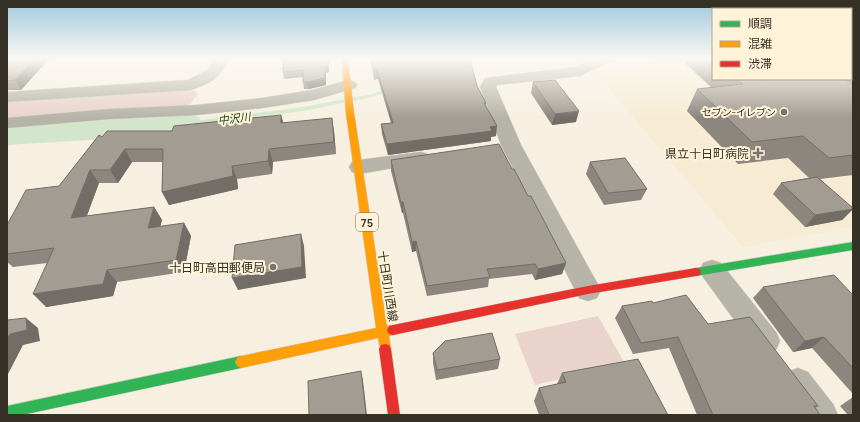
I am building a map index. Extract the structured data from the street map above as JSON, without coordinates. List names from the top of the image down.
{
  "streets": {
    "street": ["75", "十日町川西線"]
  },
  "crossings": [
    ["75", "十日町川西線"]
  ],
  "water": ["中沢川"],
  "places": {
    "other": ["セブン-イレブン", "十日町高田郵便局"],
    "health": ["県立十日町病院"]
  },
  "legend": ["順調", "混雑", "渋滞"]
}
